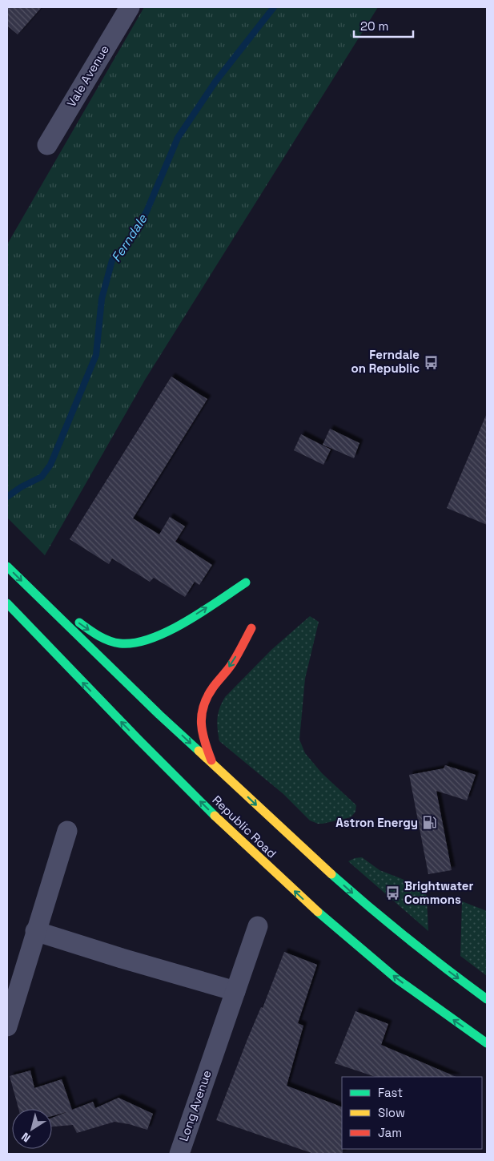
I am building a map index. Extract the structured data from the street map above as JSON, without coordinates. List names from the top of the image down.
{
  "streets": {
    "main road": ["Republic Road"],
    "street": ["Vale Avenue", "Long Avenue"]
  },
  "water": ["Ferndale"],
  "places": {
    "bus stop": ["Ferndale on Republic", "Brightwater Commons"],
    "fuel station": ["Astron Energy"]
  },
  "legend": ["Fast", "Slow", "Jam"],
  "scale_bar": "20 m",
  "north": "bottom left"
}
